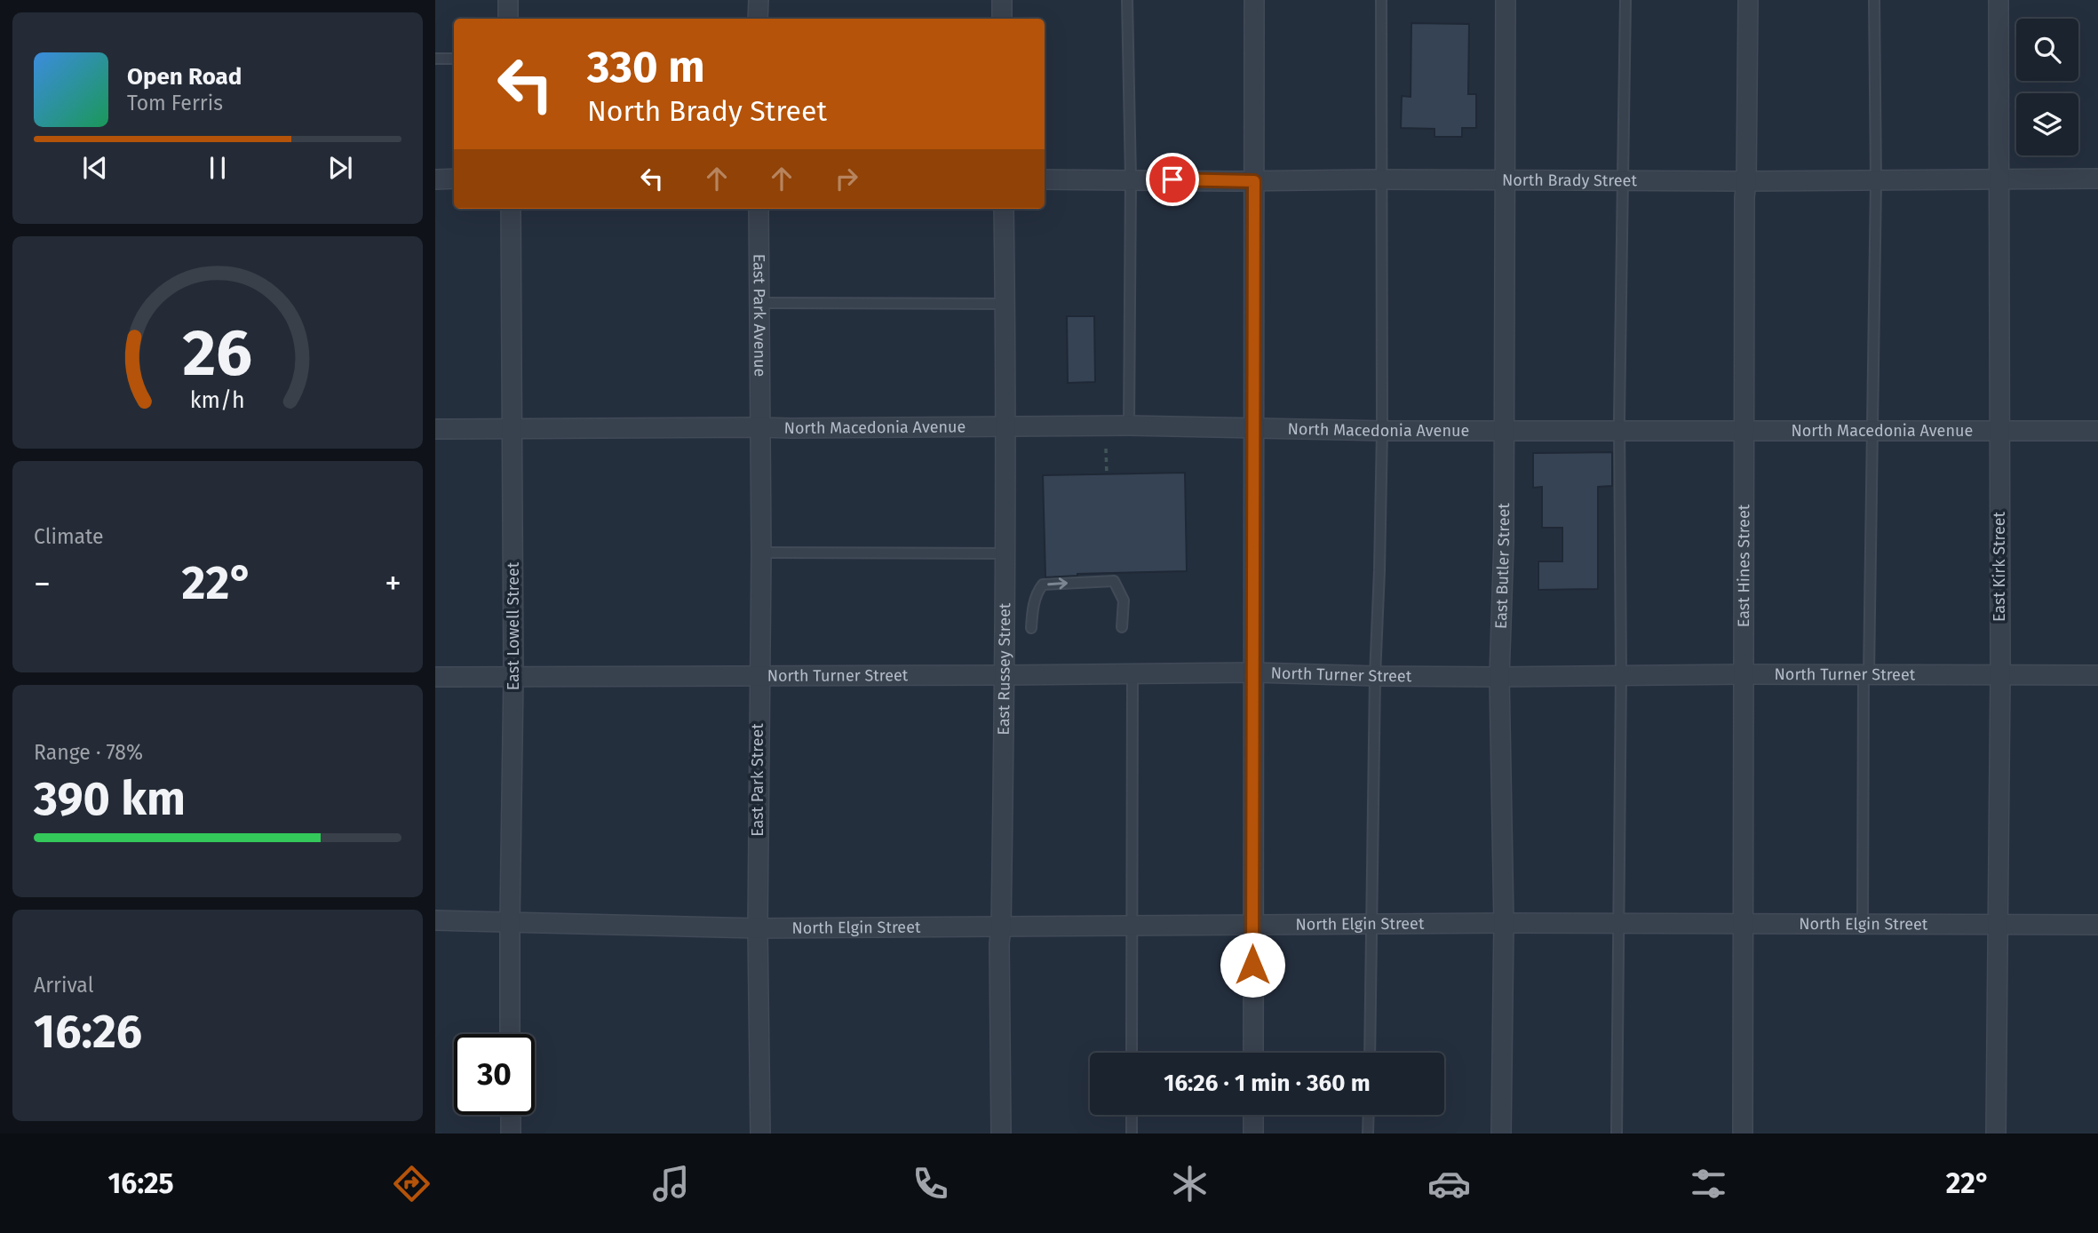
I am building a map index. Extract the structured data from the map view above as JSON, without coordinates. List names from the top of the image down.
{
  "streets": {
    "street": [
      "North Brady Street",
      "East Park Avenue",
      "North Macedonia Avenue",
      "East Butler Street",
      "East Hines Street",
      "East Kirk Street",
      "East Lowell Street",
      "East Russey Street",
      "North Turner Street",
      "East Park Street",
      "North Elgin Street"
    ]
  },
  "crossings": [
    ["North Brady Street", "East Butler Street"],
    ["North Brady Street", "East Hines Street"],
    ["North Brady Street", "East Kirk Street"],
    ["East Park Avenue", "North Macedonia Avenue"],
    ["East Park Avenue", "East Park Street"],
    ["North Macedonia Avenue", "East Butler Street"],
    ["North Macedonia Avenue", "East Hines Street"],
    ["North Macedonia Avenue", "East Kirk Street"],
    ["North Macedonia Avenue", "East Lowell Street"],
    ["North Macedonia Avenue", "East Russey Street"],
    ["North Macedonia Avenue", "East Park Street"],
    ["East Butler Street", "North Turner Street"],
    ["East Butler Street", "North Elgin Street"],
    ["East Hines Street", "North Turner Street"],
    ["East Hines Street", "North Elgin Street"],
    ["East Kirk Street", "North Turner Street"],
    ["East Kirk Street", "North Elgin Street"],
    ["East Lowell Street", "North Turner Street"],
    ["East Lowell Street", "North Elgin Street"],
    ["East Russey Street", "North Turner Street"],
    ["East Russey Street", "North Elgin Street"],
    ["North Turner Street", "East Park Street"],
    ["East Park Street", "North Elgin Street"]
  ],
  "page": {
    "turn": ["330 m", "North Brady Street"],
    "song": ["Open Road", "Tom Ferris"],
    "tile": [
      "Climate",
      ["Range · 78%", "390 km"],
      ["Arrival", "16:26"]
    ],
    "heat": ["−", "22°", "+"],
    "limit": "30",
    "trip": "16:26 · 1 min · 360 m",
    "tabs": ["16:25", "22°"],
    "gauge": ["26", "km/h"]
  }
}
